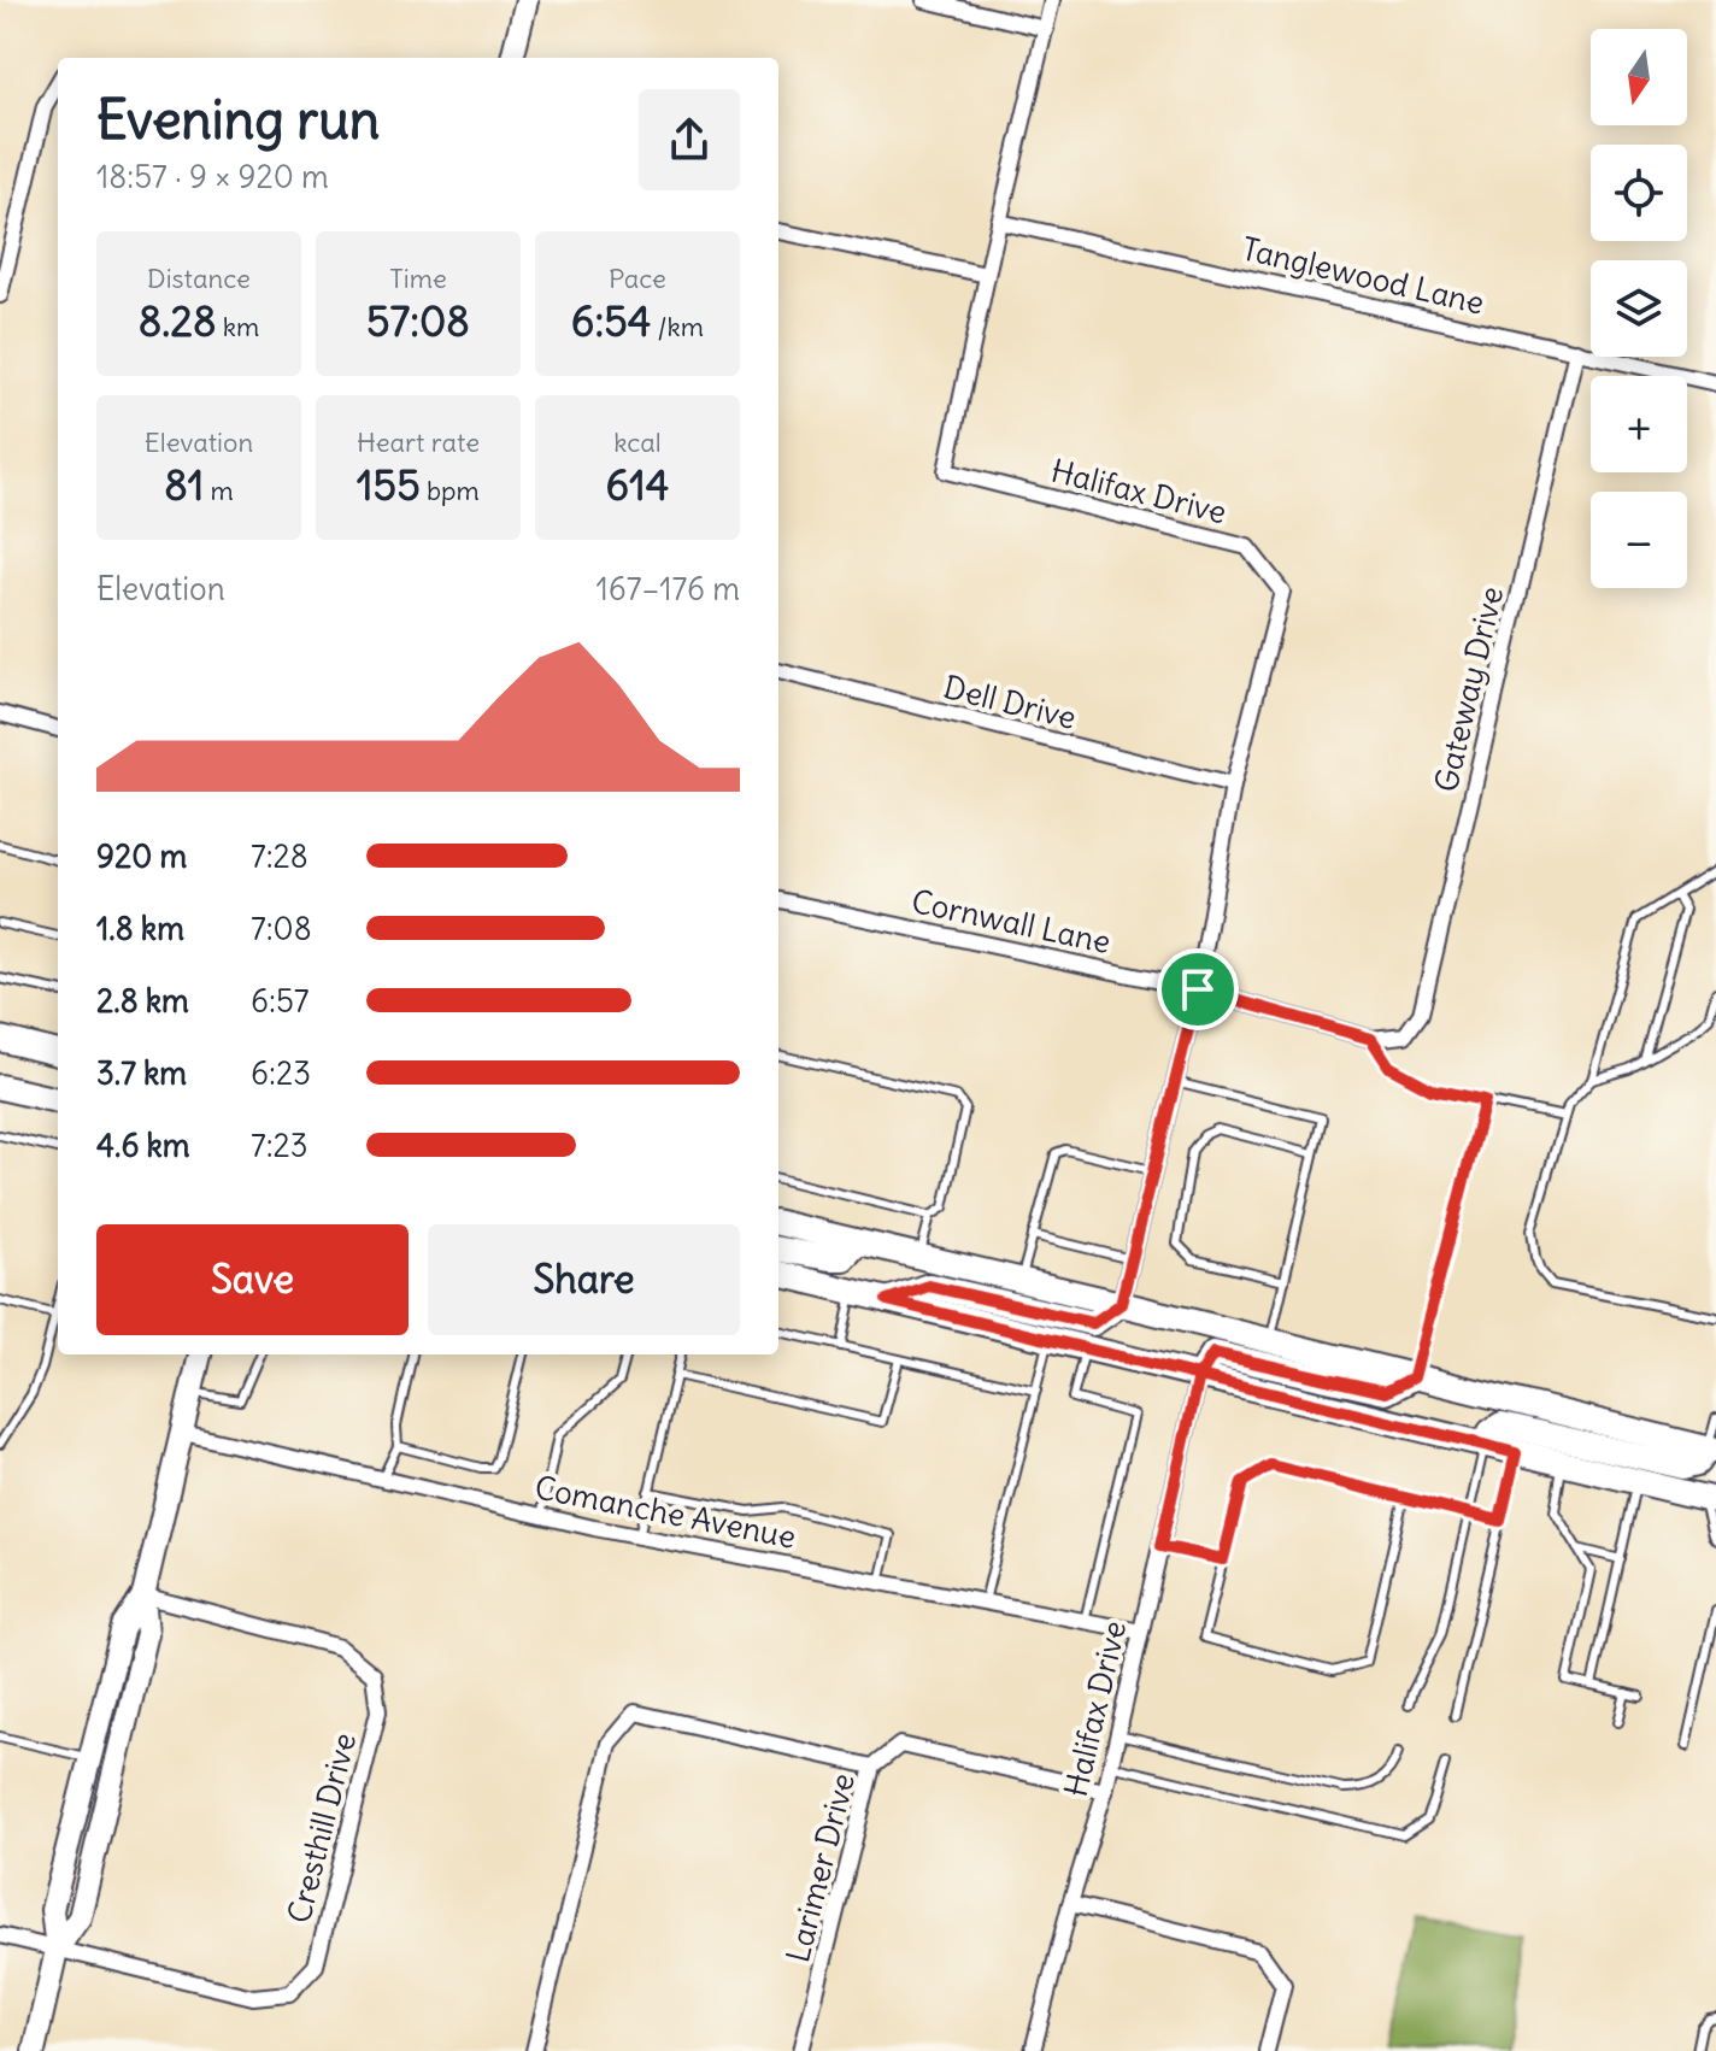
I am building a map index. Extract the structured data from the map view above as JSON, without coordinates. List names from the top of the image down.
{
  "streets": {
    "street": [
      "Tanglewood Lane",
      "Halifax Drive",
      "Gateway Drive",
      "Dell Drive",
      "Cornwall Lane",
      "Comanche Avenue",
      "Cresthill Drive",
      "Larimer Drive"
    ]
  },
  "crossings": [
    ["Tanglewood Lane", "Halifax Drive"],
    ["Tanglewood Lane", "Gateway Drive"],
    ["Halifax Drive", "Dell Drive"],
    ["Halifax Drive", "Cornwall Lane"],
    ["Halifax Drive", "Comanche Avenue"],
    ["Halifax Drive", "Larimer Drive"],
    ["Gateway Drive", "Cornwall Lane"]
  ],
  "north": "bottom",
  "page": {
    "map_buttons": ["+", "−"],
    "heading": ["Evening run", "18:57 · 9 × 920 m"],
    "stats": [
      ["Distance", "8.28 km"],
      ["Time", "57:08"],
      ["Pace", "6:54 /km"],
      ["Elevation", "81 m"],
      ["Heart rate", "155 bpm"],
      ["kcal", "614"]
    ],
    "chart": ["Elevation", "167–176 m"],
    "list": [
      {
        "name": "920 m",
        "note": "7:28"
      },
      {
        "name": "1.8 km",
        "note": "7:08"
      },
      {
        "name": "2.8 km",
        "note": "6:57"
      },
      {
        "name": "3.7 km",
        "note": "6:23"
      },
      {
        "name": "4.6 km",
        "note": "7:23"
      }
    ],
    "buttons": ["Save", "Share"]
  }
}
